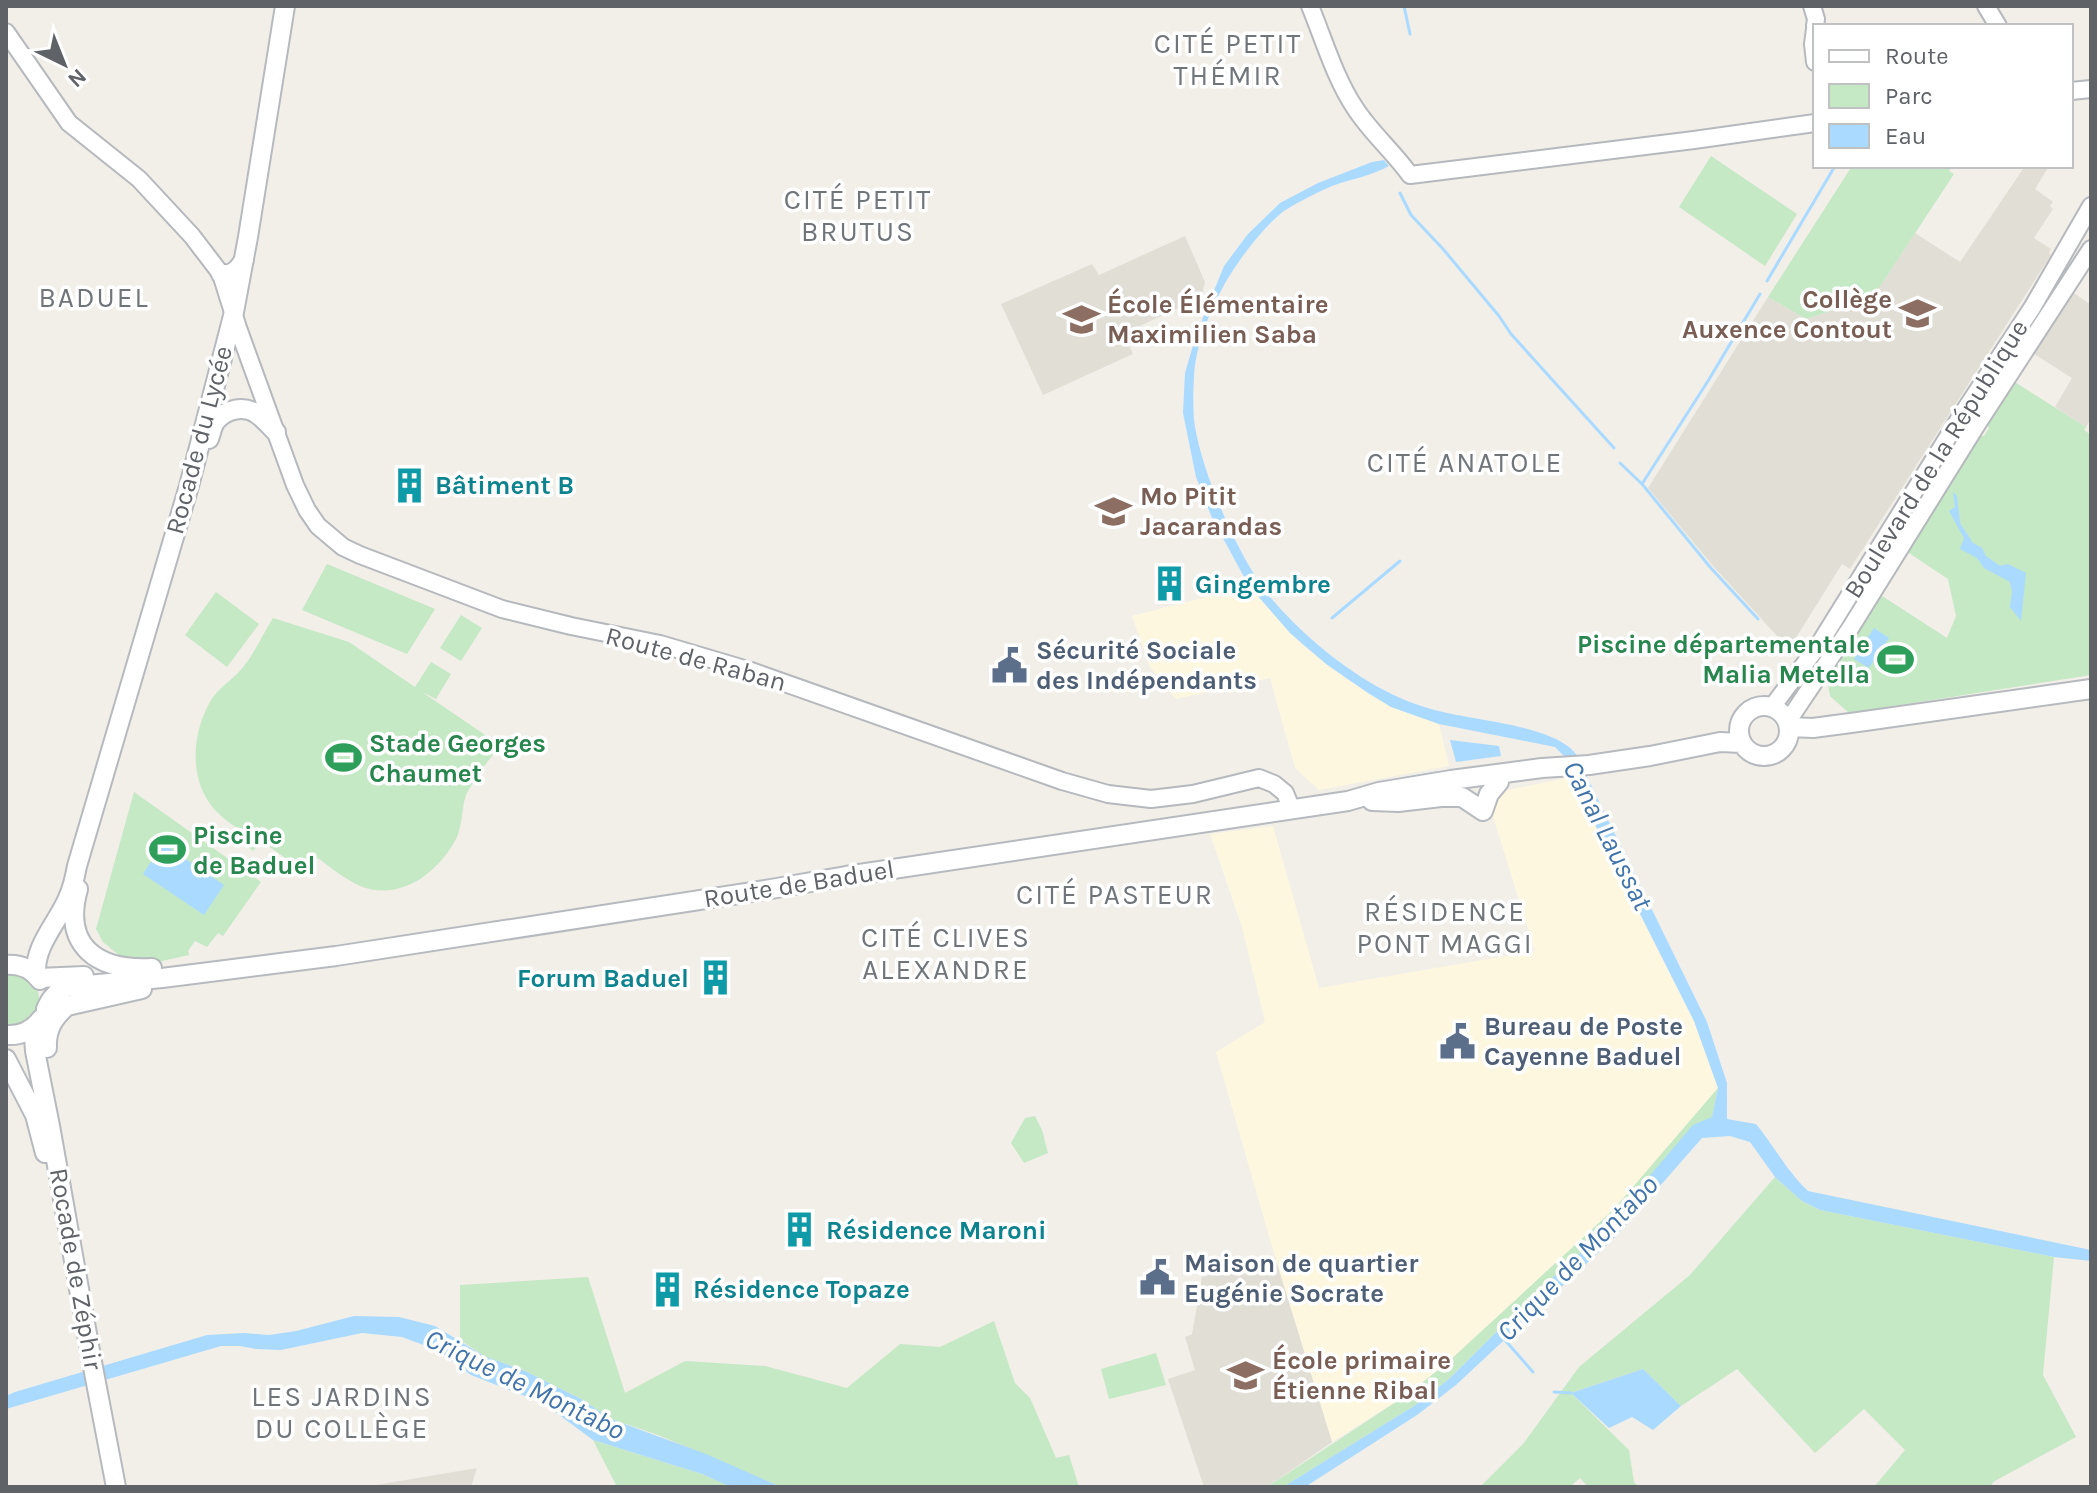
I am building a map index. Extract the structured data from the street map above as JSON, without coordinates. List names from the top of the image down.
{
  "streets": {
    "main road": ["Rocade du Lycée", "Route de Baduel", "Rocade de Zéphir"],
    "street": ["Boulevard de la République", "Route de Raban"]
  },
  "crossings": [
    ["Rocade du Lycée", "Route de Raban"],
    ["Rocade du Lycée", "Route de Baduel"],
    ["Rocade du Lycée", "Rocade de Zéphir"],
    ["Boulevard de la République", "Route de Baduel"],
    ["Route de Raban", "Route de Baduel"],
    ["Route de Baduel", "Rocade de Zéphir"]
  ],
  "districts": [
    "CITÉ PETIT THÉMIR",
    "CITÉ PETIT BRUTUS",
    "BADUEL",
    "CITÉ ANATOLE",
    "CITÉ PASTEUR",
    "RÉSIDENCE PONT MAGGI",
    "CITÉ CLIVES ALEXANDRE",
    "LES JARDINS DU COLLÈGE"
  ],
  "water": ["Canal Laussat", "Crique de Montabo"],
  "places": {
    "school or university": [
      "Collège Auxence Contout",
      "École Élémentaire Maximilien Saba",
      "Mo Pitit Jacarandas",
      "École primaire Étienne Ribal"
    ],
    "building": [
      "Bâtiment B",
      "Gingembre",
      "Forum Baduel",
      "Résidence Maroni",
      "Résidence Topaze"
    ],
    "sports": ["Piscine départementale Malia Metella", "Stade Georges Chaumet", "Piscine de Baduel"],
    "public building": ["Sécurité Sociale des Indépendants", "Bureau de Poste Cayenne Baduel", "Maison de quartier Eugénie Socrate"]
  },
  "legend": ["Route", "Parc", "Eau"],
  "north": "bottom right"
}
